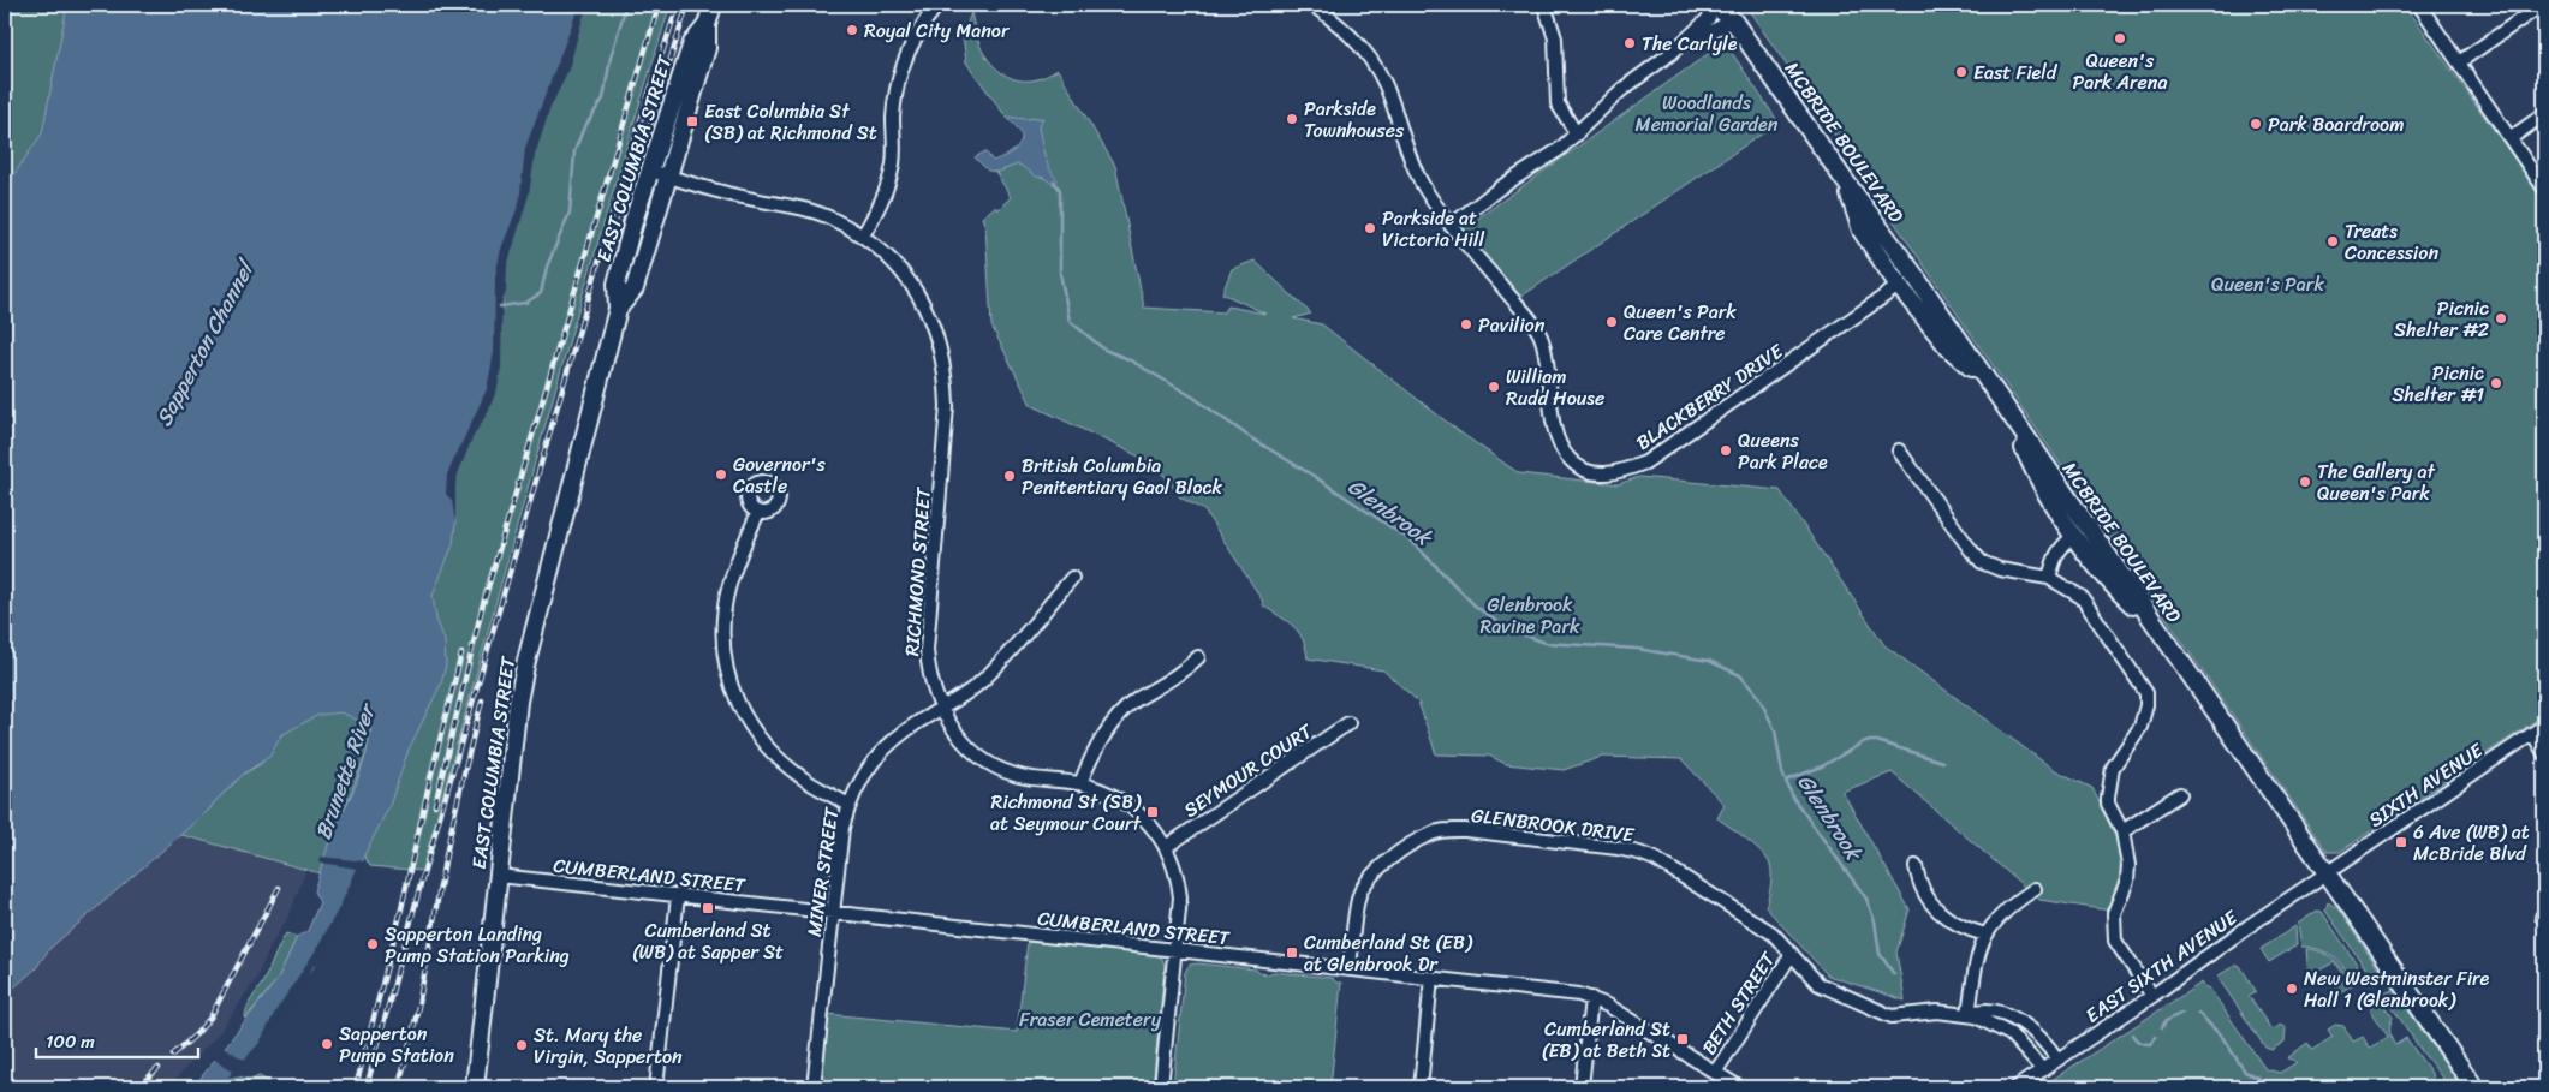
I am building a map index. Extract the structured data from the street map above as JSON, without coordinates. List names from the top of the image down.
{
  "streets": {
    "main road": ["MCBRIDE BOULEVARD", "EAST COLUMBIA STREET"],
    "street": [
      "BLACKBERRY DRIVE",
      "RICHMOND STREET",
      "SEYMOUR COURT",
      "SIXTH AVENUE",
      "GLENBROOK DRIVE",
      "MINER STREET",
      "CUMBERLAND STREET",
      "EAST SIXTH AVENUE",
      "BETH STREET"
    ]
  },
  "crossings": [
    ["MCBRIDE BOULEVARD", "SIXTH AVENUE"],
    ["MCBRIDE BOULEVARD", "EAST SIXTH AVENUE"],
    ["EAST COLUMBIA STREET", "RICHMOND STREET"],
    ["EAST COLUMBIA STREET", "CUMBERLAND STREET"],
    ["RICHMOND STREET", "SEYMOUR COURT"],
    ["RICHMOND STREET", "MINER STREET"],
    ["RICHMOND STREET", "CUMBERLAND STREET"],
    ["SIXTH AVENUE", "EAST SIXTH AVENUE"],
    ["GLENBROOK DRIVE", "CUMBERLAND STREET"],
    ["GLENBROOK DRIVE", "EAST SIXTH AVENUE"],
    ["GLENBROOK DRIVE", "BETH STREET"],
    ["MINER STREET", "CUMBERLAND STREET"],
    ["CUMBERLAND STREET", "BETH STREET"]
  ],
  "water": ["Sapperton Channel", "Glenbrook", "Brunette River"],
  "parks": [
    "Woodlands Memorial Garden",
    "Queen's Park",
    "Glenbrook Ravine Park",
    "Fraser Cemetery"
  ],
  "places": {
    "other": [
      "Royal City Manor",
      "Queen's Park Arena",
      "The Carlyle",
      "East Field",
      "Parkside Townhouses",
      "Park Boardroom",
      "Parkside at Victoria Hill",
      "Treats Concession",
      "Picnic Shelter #2",
      "Queen's Park Care Centre",
      "Pavilion",
      "Picnic Shelter #1",
      "William Rudd House",
      "Queens Park Place",
      "Governor's Castle",
      "British Columbia Penitentiary Gaol Block",
      "The Gallery at Queen's Park",
      "Sapperton Landing Pump Station Parking",
      "New Westminster Fire Hall 1 (Glenbrook)",
      "Sapperton Pump Station",
      "St. Mary the Virgin, Sapperton"
    ],
    "transit": [
      "East Columbia St (SB) at Richmond St",
      "Richmond St (SB) at Seymour Court",
      "6 Ave (WB) at McBride Blvd",
      "Cumberland St (WB) at Sapper St",
      "Cumberland St (EB) at Glenbrook Dr",
      "Cumberland St (EB) at Beth St"
    ]
  },
  "scale_bar": "100 m"
}
